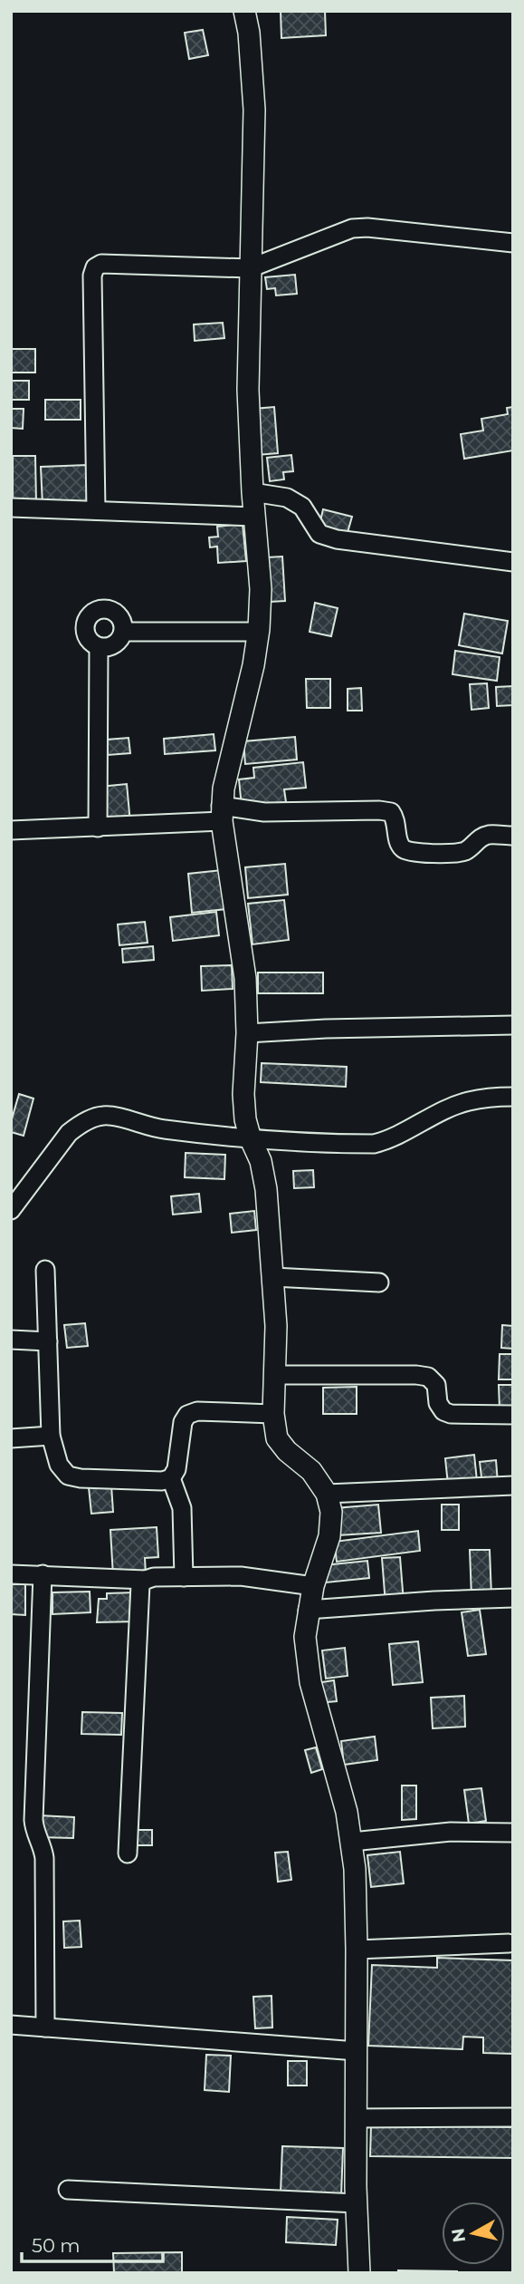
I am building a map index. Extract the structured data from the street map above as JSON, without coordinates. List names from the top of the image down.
{
  "scale_bar": "50 m",
  "north": "left"
}
